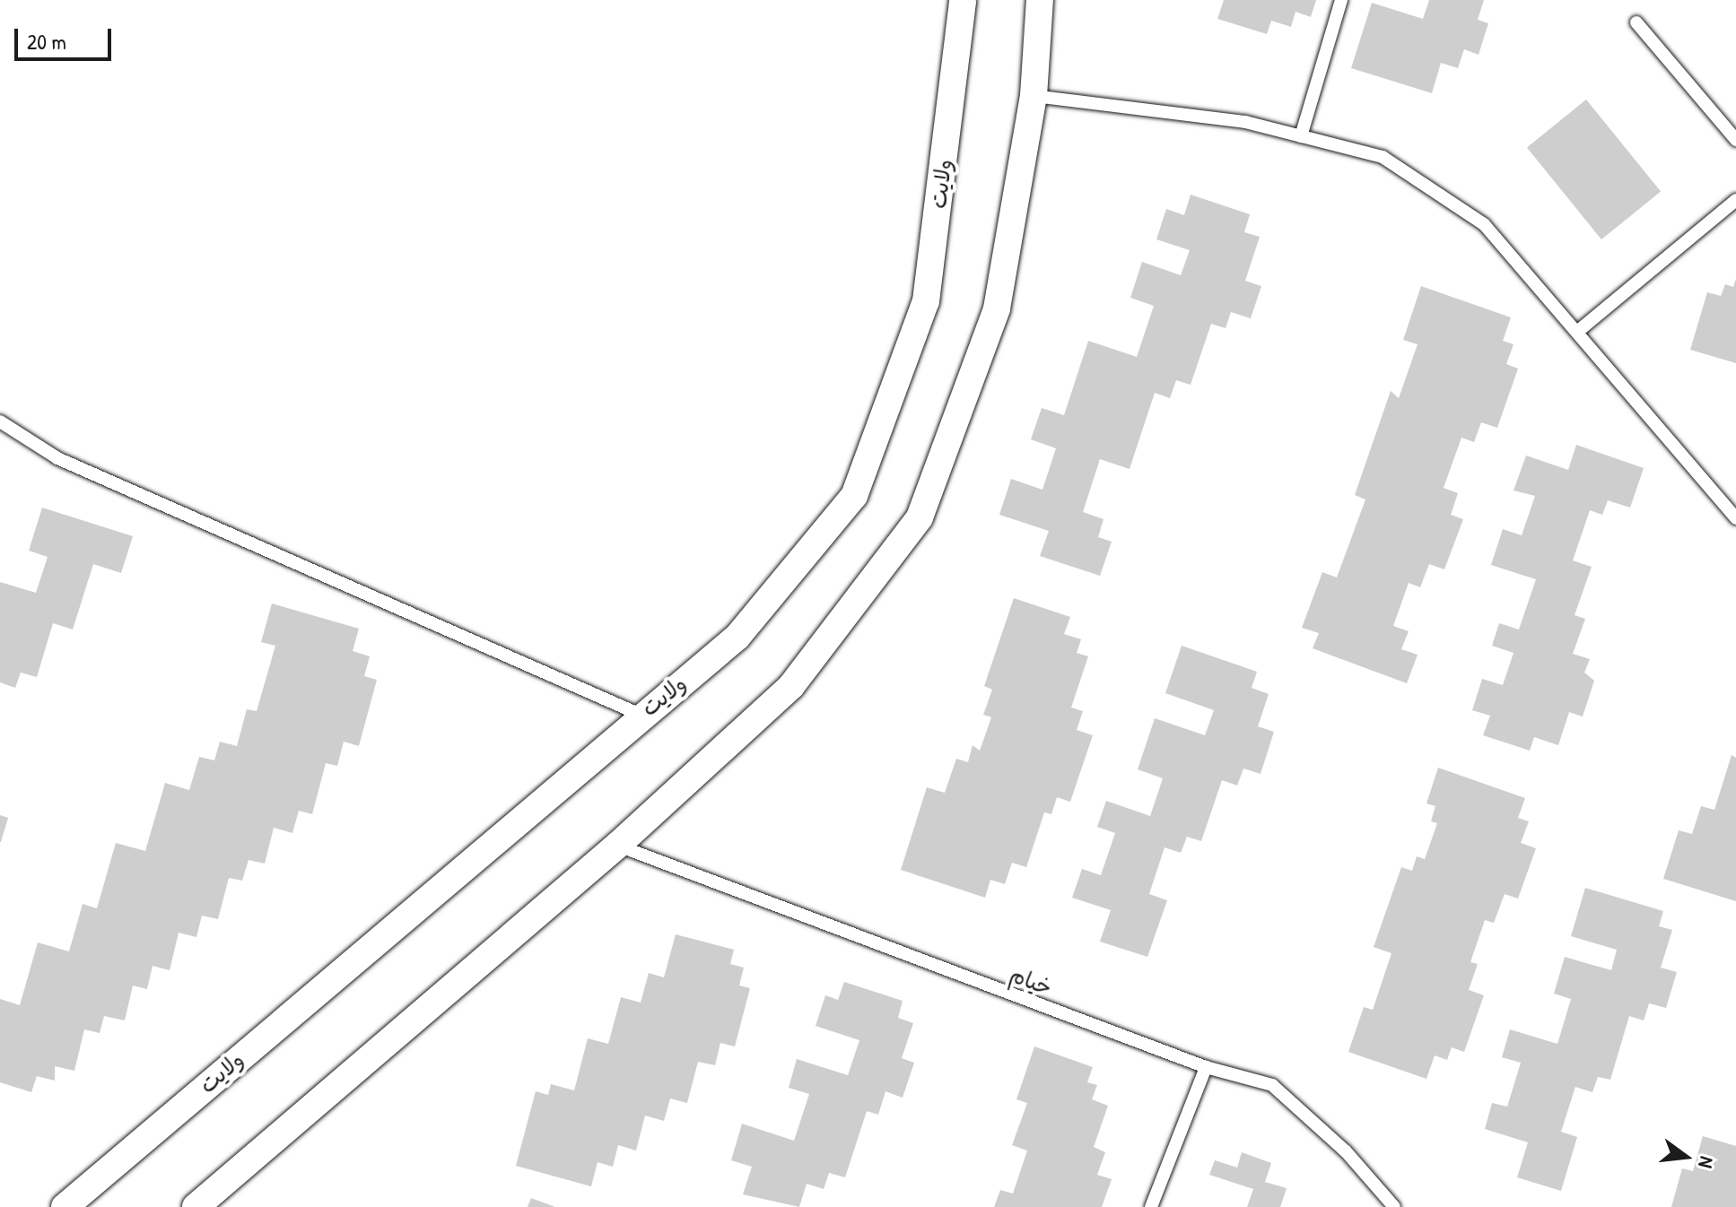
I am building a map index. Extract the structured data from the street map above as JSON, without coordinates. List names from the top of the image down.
{
  "streets": {
    "street": ["ولایت"],
    "lane": ["خیام"]
  },
  "scale_bar": "20 m",
  "north": "right"
}
